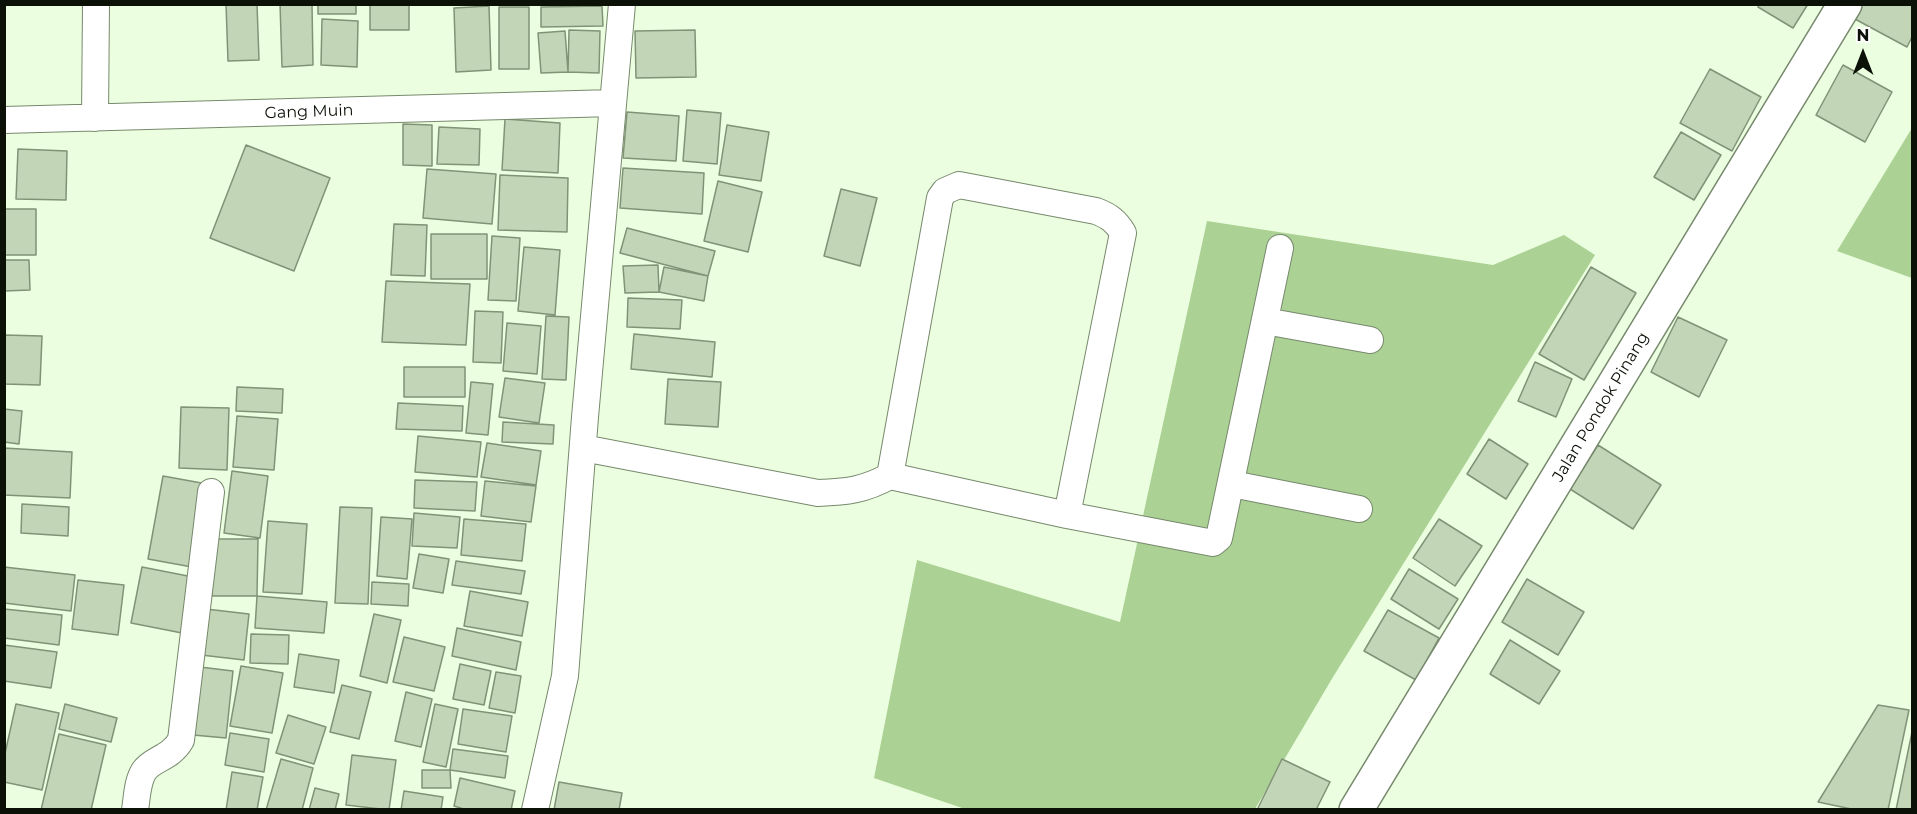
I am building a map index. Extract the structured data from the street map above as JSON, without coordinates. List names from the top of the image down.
{
  "streets": {
    "street": ["Gang Muin", "Jalan Pondok Pinang"]
  },
  "north": "top"
}
